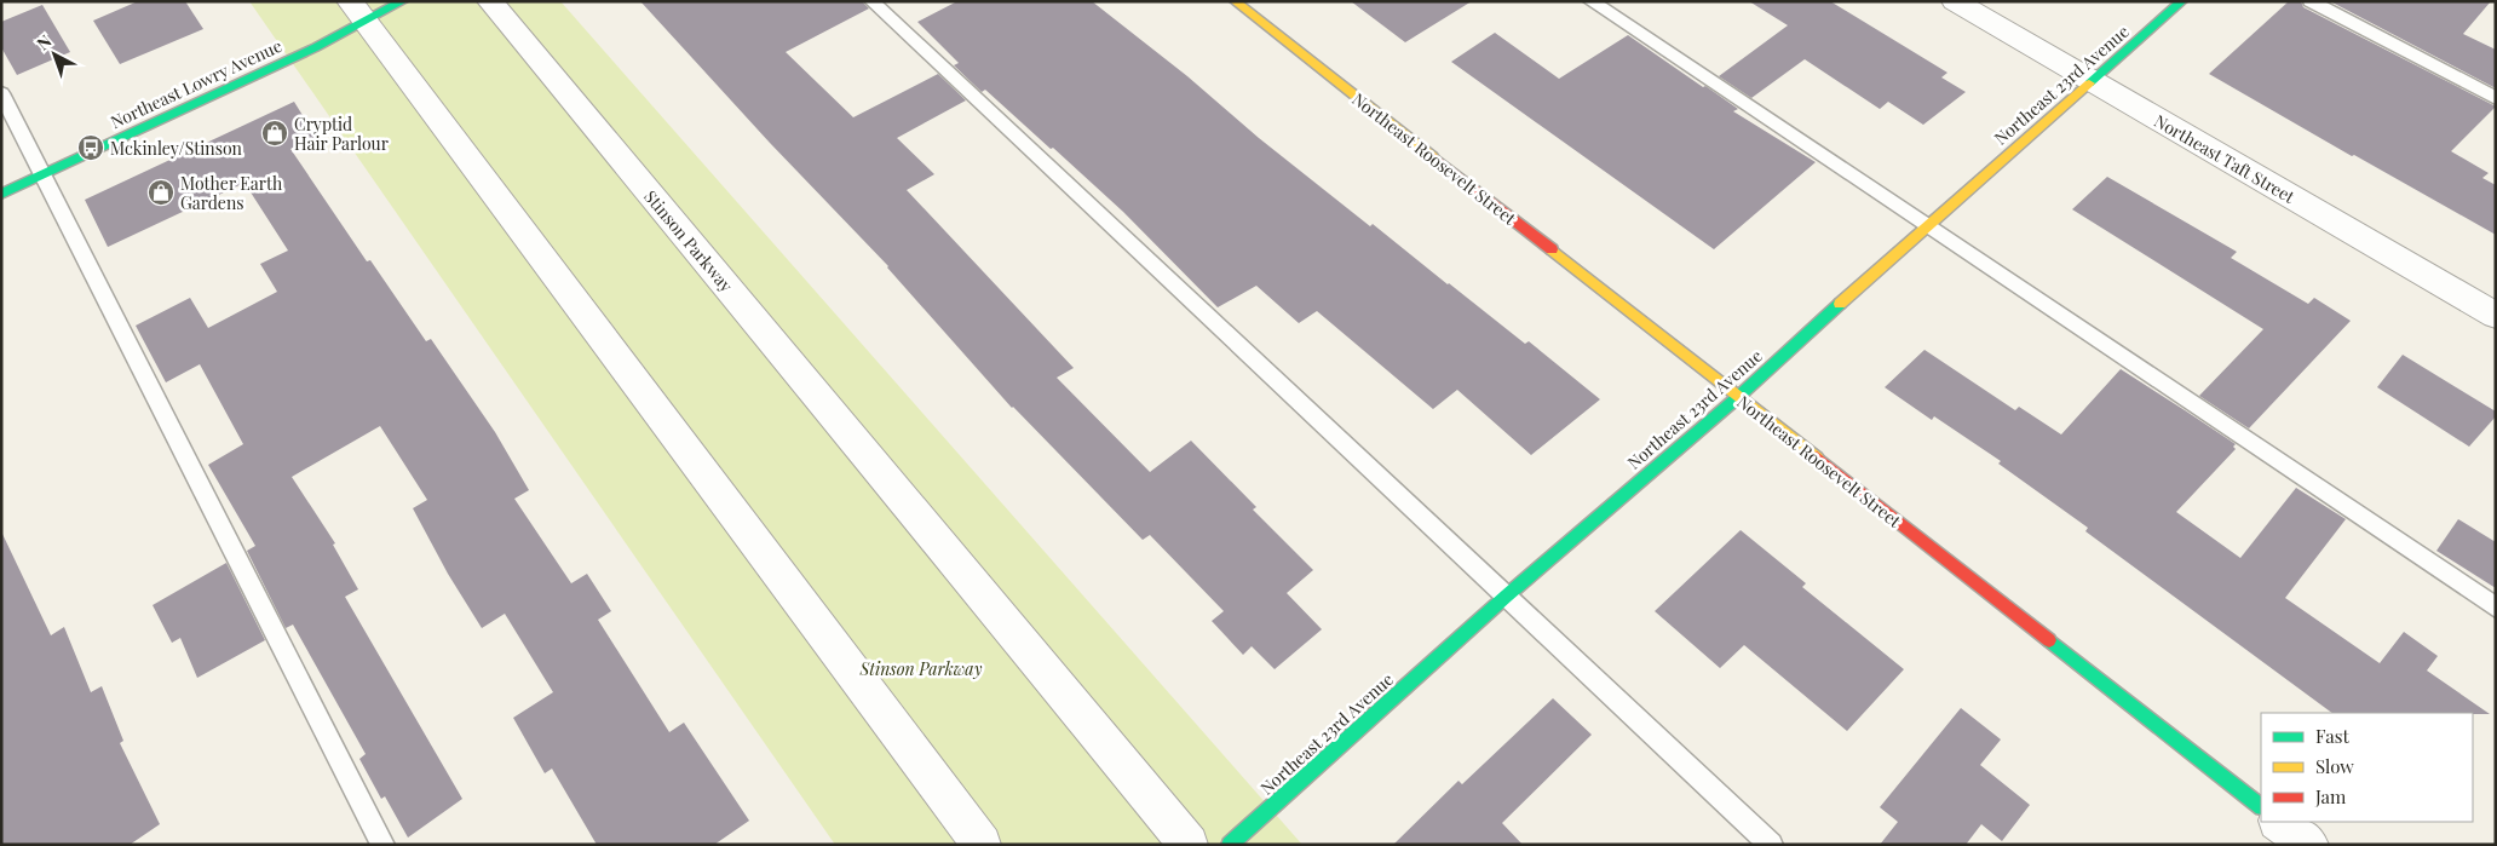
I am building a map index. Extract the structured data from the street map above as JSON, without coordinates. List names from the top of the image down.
{
  "streets": {
    "street": [
      "Northeast Lowry Avenue",
      "Northeast 23rd Avenue",
      "Northeast Roosevelt Street",
      "Northeast Taft Street",
      "Stinson Parkway"
    ]
  },
  "crossings": [
    ["Northeast 23rd Avenue", "Northeast Roosevelt Street"],
    ["Northeast 23rd Avenue", "Northeast Taft Street"]
  ],
  "parks": ["Stinson Parkway"],
  "places": {
    "shop": ["Cryptid Hair Parlour", "Mother Earth Gardens"],
    "bus stop": ["Mckinley/Stinson"]
  },
  "legend": ["Fast", "Slow", "Jam"],
  "north": "top left"
}
